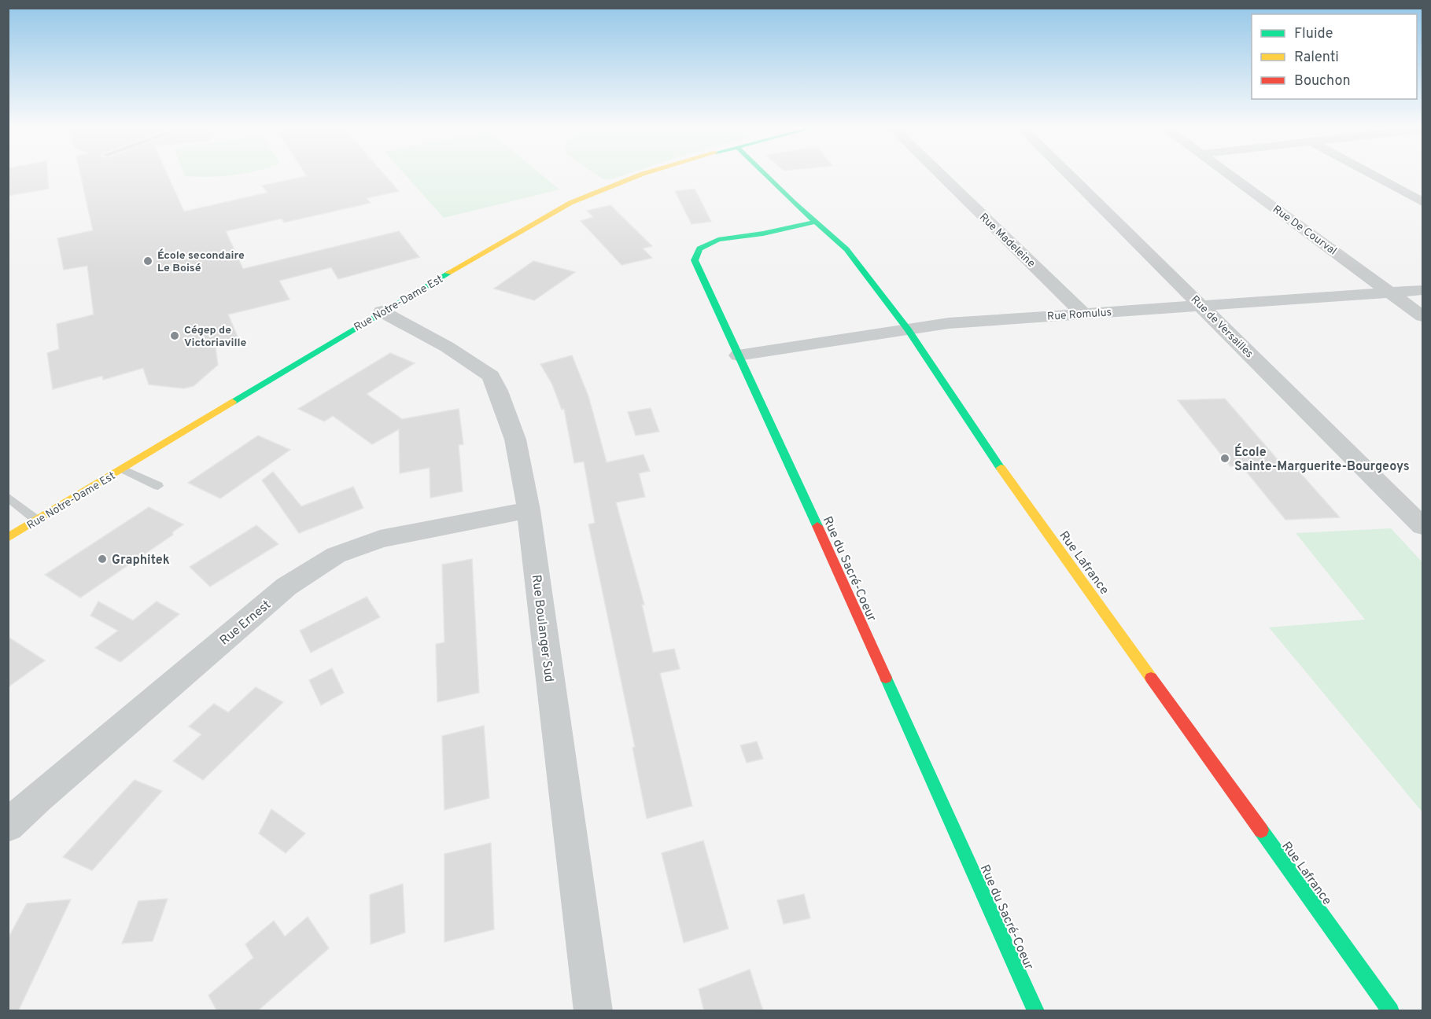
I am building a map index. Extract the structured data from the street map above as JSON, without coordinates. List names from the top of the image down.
{
  "streets": {
    "street": [
      "Rue De Courval",
      "Rue Madeleine",
      "Rue Notre-Dame Est",
      "Rue Romulus",
      "Rue de Versailles",
      "Rue Lafrance",
      "Rue du Sacré-Coeur",
      "Rue Ernest",
      "Rue Boulanger Sud"
    ]
  },
  "crossings": [
    ["Rue De Courval", "Rue Romulus"],
    ["Rue Madeleine", "Rue Romulus"],
    ["Rue Notre-Dame Est", "Rue Boulanger Sud"],
    ["Rue Romulus", "Rue de Versailles"],
    ["Rue Romulus", "Rue Lafrance"],
    ["Rue Romulus", "Rue du Sacré-Coeur"],
    ["Rue Lafrance", "Rue du Sacré-Coeur"],
    ["Rue Ernest", "Rue Boulanger Sud"]
  ],
  "places": [
    "École secondaire Le Boisé",
    "Cégep de Victoriaville",
    "École Sainte-Marguerite-Bourgeoys",
    "Graphitek"
  ],
  "legend": ["Fluide", "Ralenti", "Bouchon"]
}
